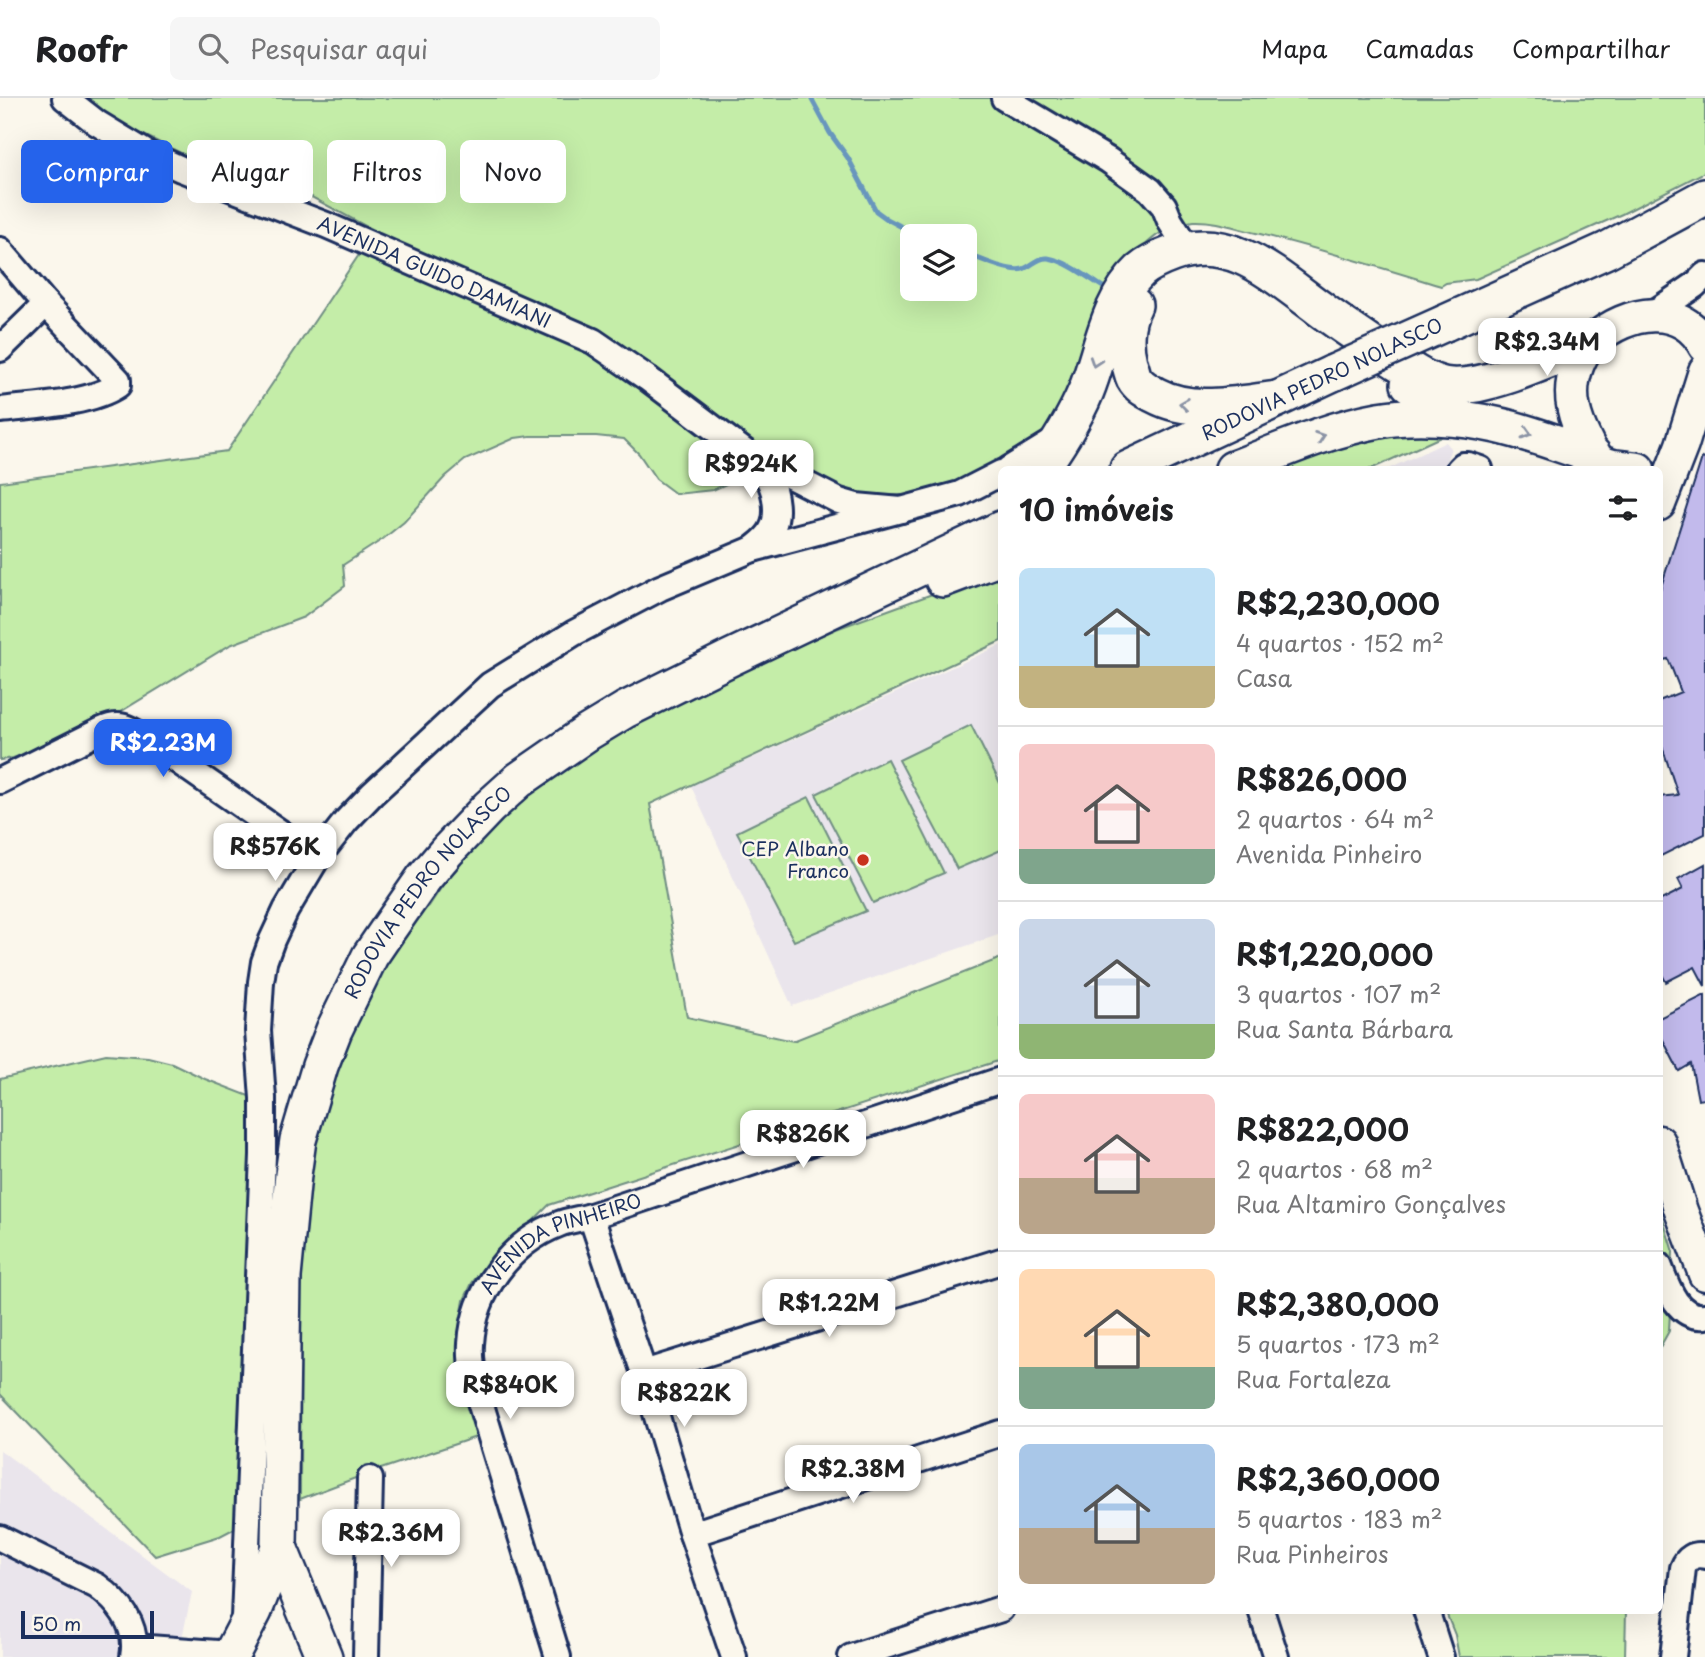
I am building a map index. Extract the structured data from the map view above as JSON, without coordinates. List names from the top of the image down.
{
  "streets": {
    "highway": ["RODOVIA PEDRO NOLASCO"],
    "street": ["AVENIDA GUIDO DAMIANI", "AVENIDA PINHEIRO"]
  },
  "places": ["CEP Albano Franco"],
  "scale_bar": "50 m",
  "page": {
    "header": "Roofr",
    "search": "Pesquisar aqui",
    "nav": ["Mapa", "Camadas", "Compartilhar"],
    "chip": [
      "Comprar",
      "Alugar",
      "Filtros",
      "Novo"
    ],
    "price": [
      "R$2.34M",
      "R$924K",
      "R$2.23M",
      "R$576K",
      "R$826K",
      "R$1.22M",
      "R$840K",
      "R$822K",
      "R$2.38M",
      "R$2.36M"
    ],
    "heading": "10 imóveis",
    "list": [
      {
        "name": "R$2,230,000",
        "note": "4 quartos · 152 m² · Casa"
      },
      {
        "name": "R$826,000",
        "note": "2 quartos · 64 m² · Avenida Pinheiro"
      },
      {
        "name": "R$1,220,000",
        "note": "3 quartos · 107 m² · Rua Santa Bárbara"
      },
      {
        "name": "R$822,000",
        "note": "2 quartos · 68 m² · Rua Altamiro Gonçalves"
      },
      {
        "name": "R$2,380,000",
        "note": "5 quartos · 173 m² · Rua Fortaleza"
      },
      {
        "name": "R$2,360,000",
        "note": "5 quartos · 183 m² · Rua Pinheiros"
      }
    ],
    "scale": "50 m"
  }
}
